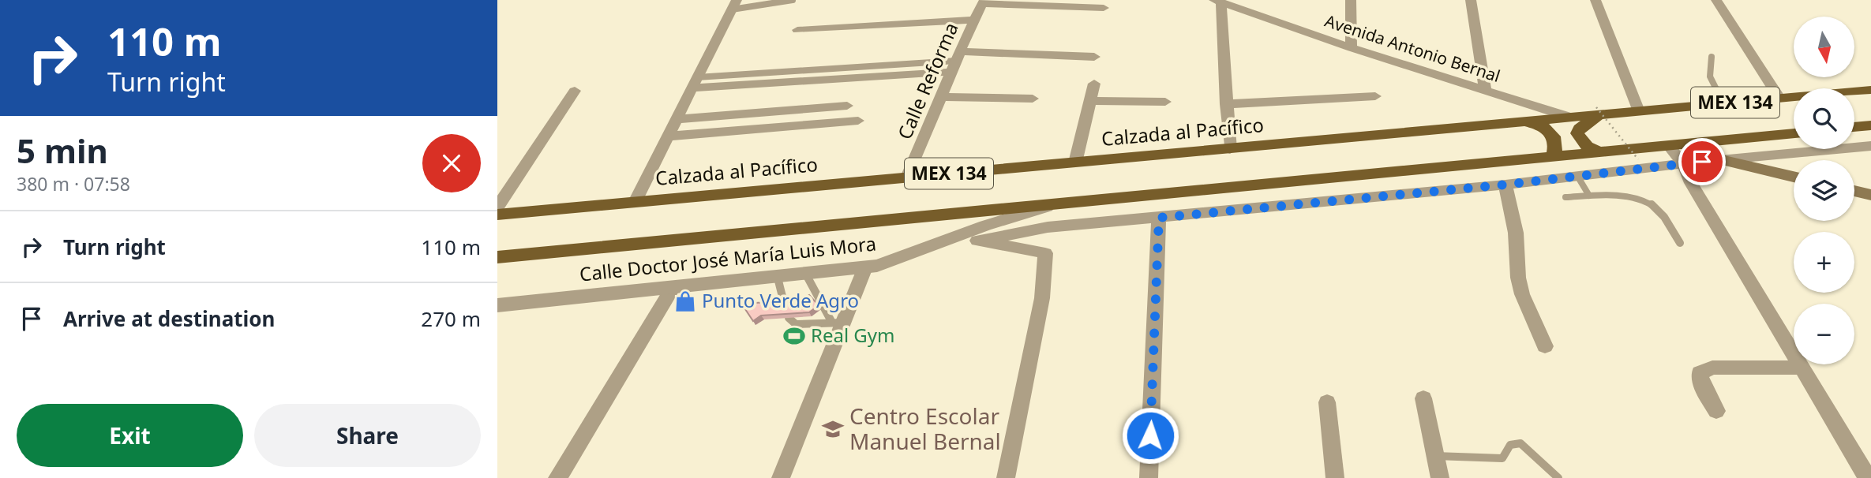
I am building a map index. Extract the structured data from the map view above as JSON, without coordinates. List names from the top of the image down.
{
  "streets": {
    "main road": ["MEX 134", "Calzada al Pacífico"],
    "street": ["Avenida Antonio Bernal", "Calle Reforma", "Calle Doctor José María Luis Mora"]
  },
  "crossings": [
    ["Avenida Antonio Bernal", "Calzada al Pacífico"],
    ["Calle Reforma", "Calzada al Pacífico"],
    ["MEX 134", "Calle Doctor José María Luis Mora"]
  ],
  "places": {
    "shop": ["Punto Verde Agro"],
    "sports": ["Real Gym"],
    "school or university": ["Centro Escolar Manuel Bernal"]
  },
  "north": "bottom",
  "page": {
    "turn": ["110 m", "Turn right"],
    "map_buttons": ["+", "−"],
    "heading": ["5 min", "380 m · 07:58"],
    "list": [
      {
        "name": "Turn right",
        "value": "110 m"
      },
      {
        "name": "Arrive at destination",
        "value": "270 m"
      }
    ],
    "buttons": ["Exit", "Share"]
  }
}
